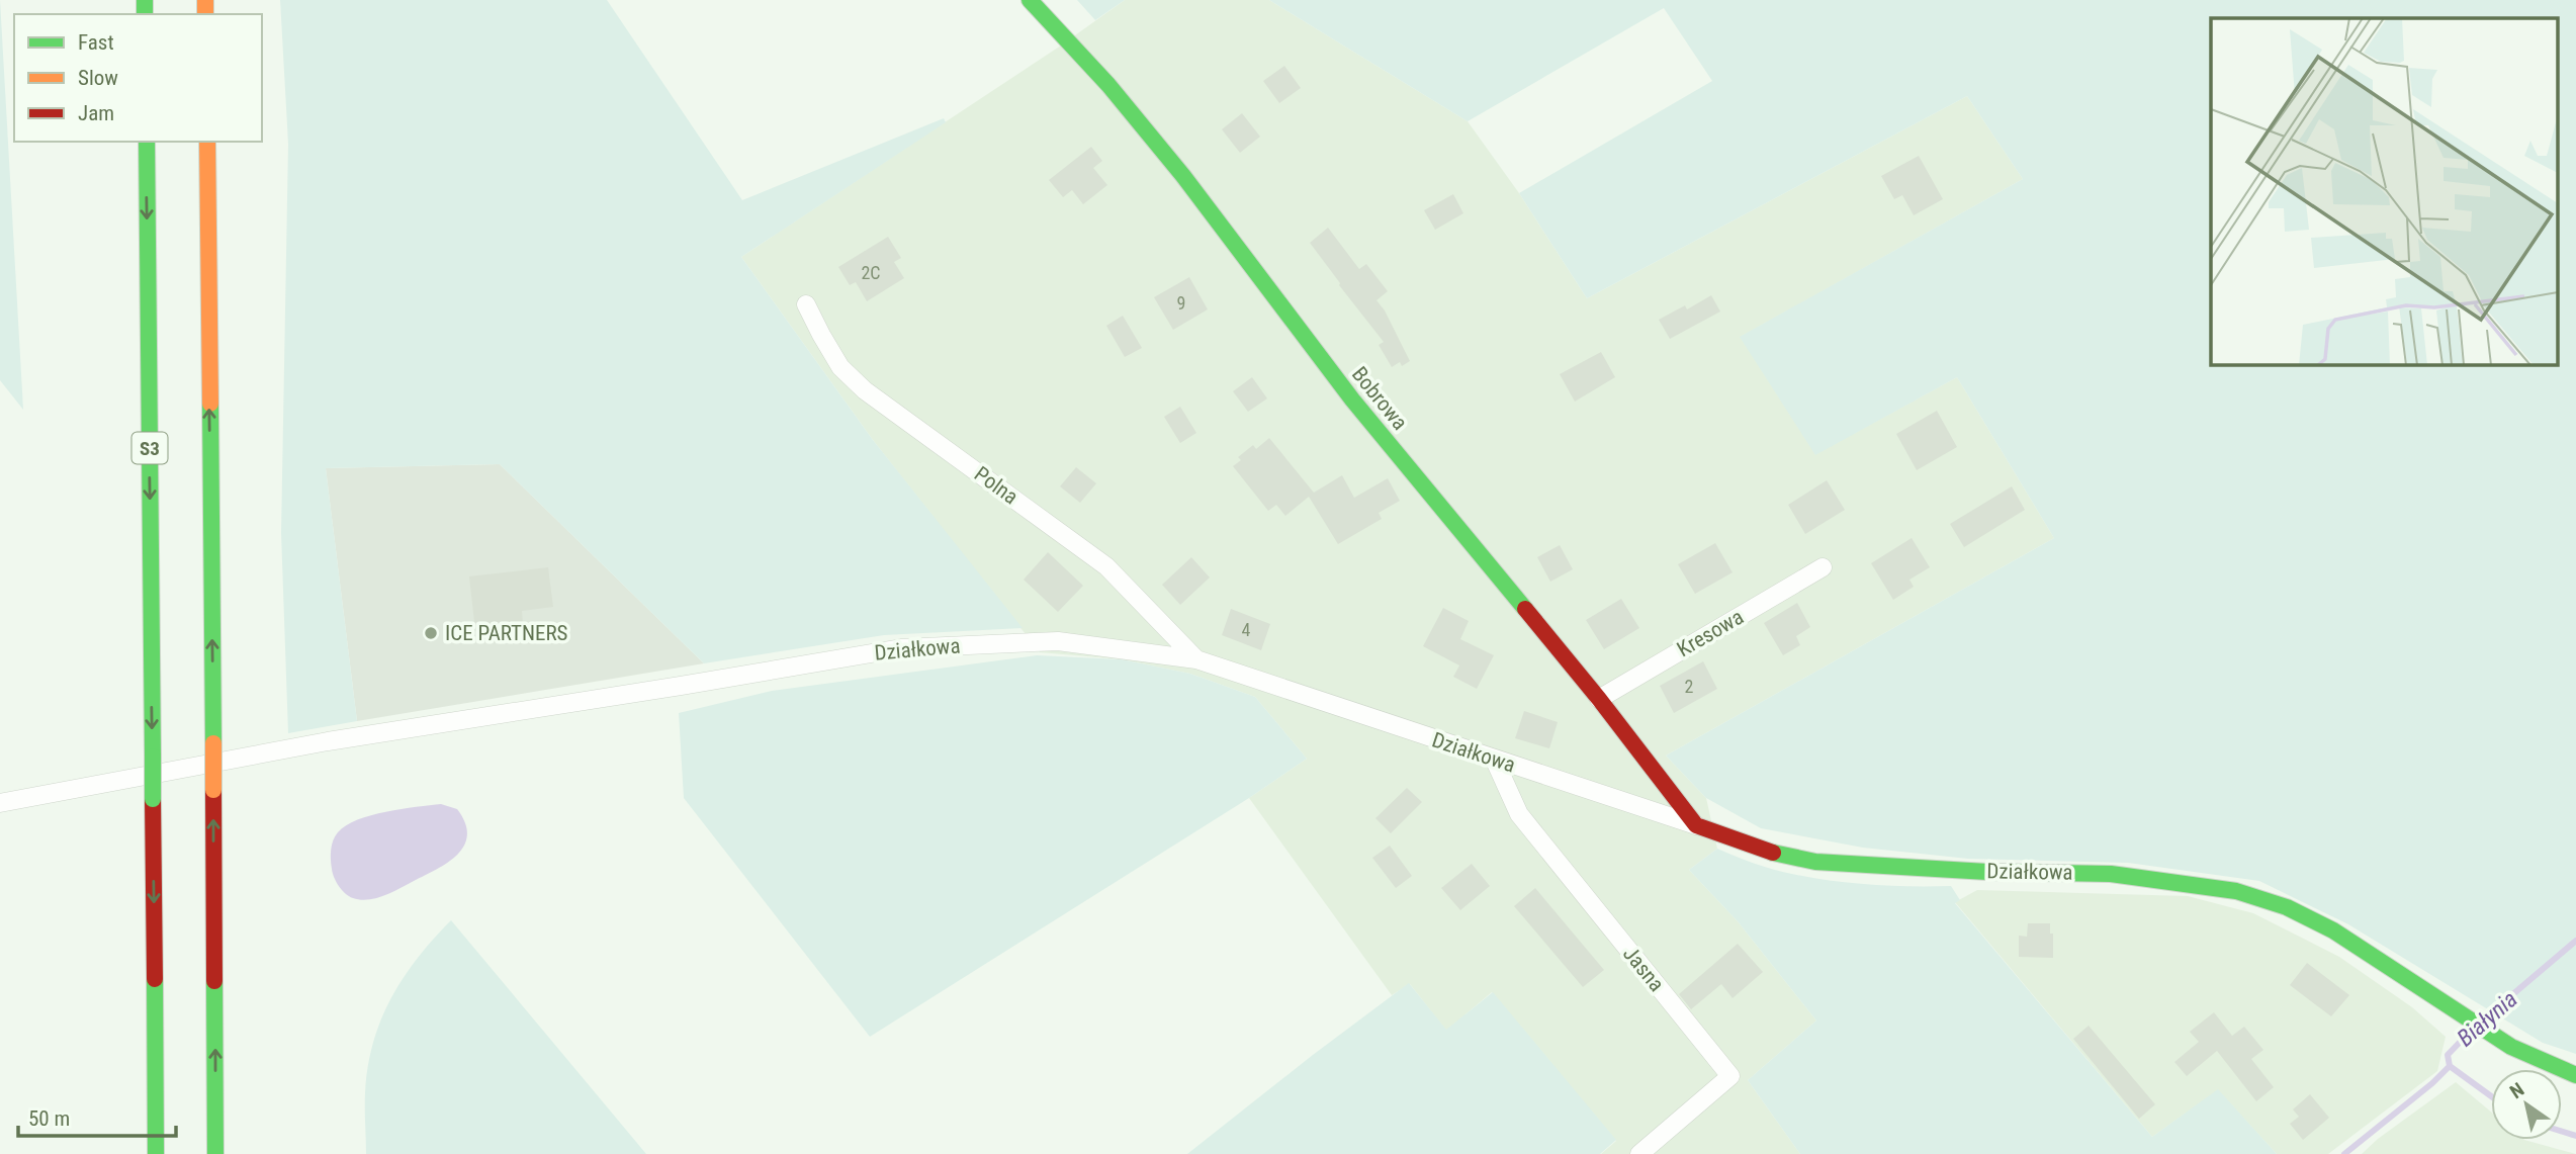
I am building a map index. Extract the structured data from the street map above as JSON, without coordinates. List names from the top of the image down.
{
  "streets": {
    "main road": ["Bobrowa", "S3", "Działkowa"],
    "street": ["Polna", "Kresowa", "Jasna"]
  },
  "crossings": [
    ["Bobrowa", "Kresowa"],
    ["Bobrowa", "Działkowa"],
    ["Polna", "Działkowa"],
    ["Działkowa", "Jasna"]
  ],
  "water": ["Białynia"],
  "places": ["ICE PARTNERS"],
  "house_numbers": [
    "2C",
    "9",
    "4",
    "2"
  ],
  "legend": ["Fast", "Slow", "Jam"],
  "scale_bar": "50 m",
  "north": "top left"
}
